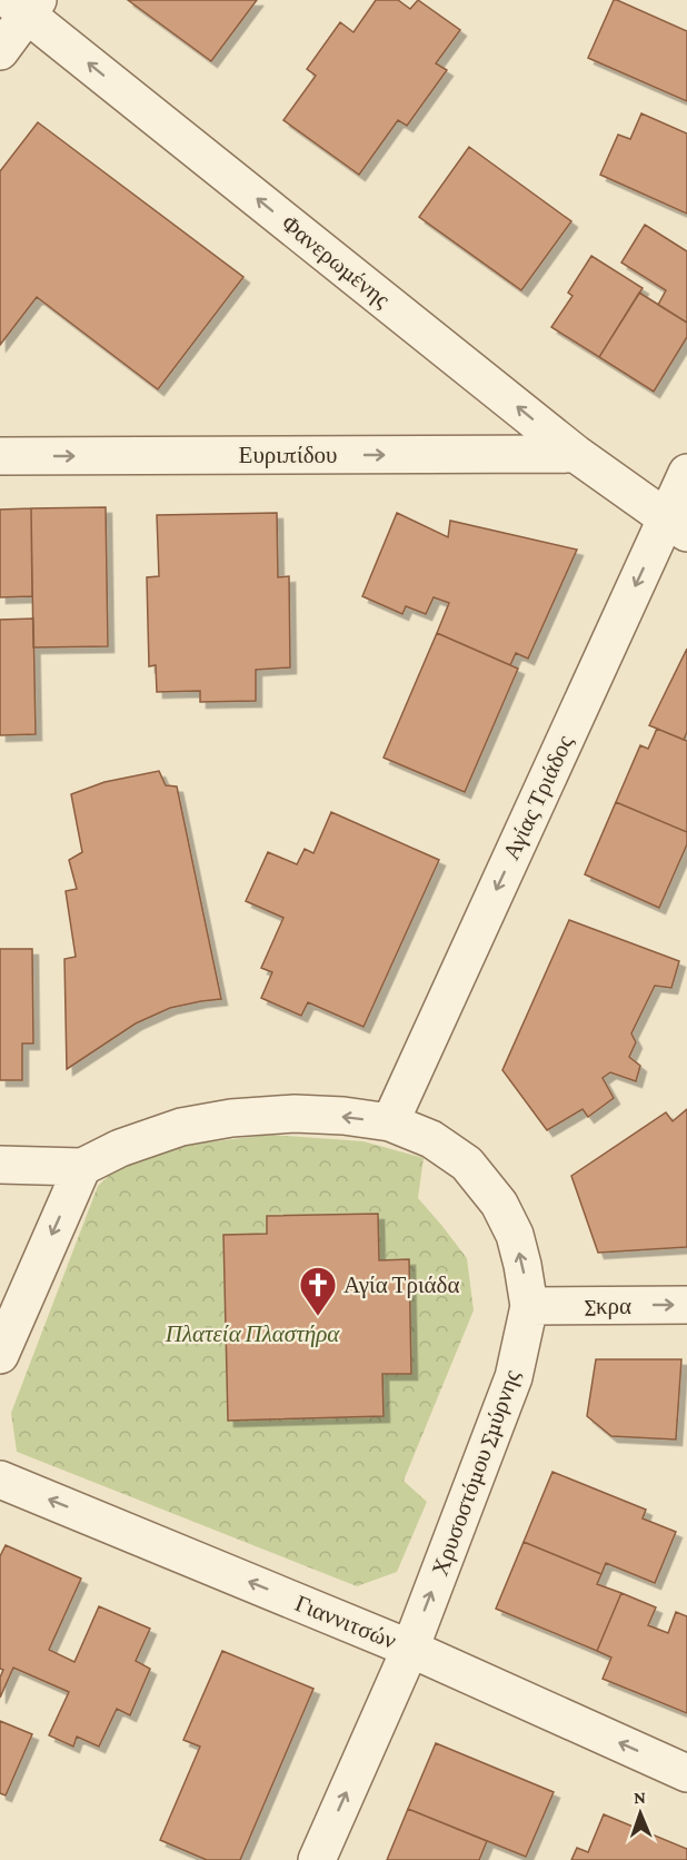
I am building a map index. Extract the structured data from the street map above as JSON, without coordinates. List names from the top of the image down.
{
  "streets": {
    "street": [
      "Φανερωμένης",
      "Ευριπίδου",
      "Αγίας Τριάδος",
      "Σκρα",
      "Χρυσοστόμου Σμύρνης",
      "Γιαννιτσών"
    ]
  },
  "crossings": [
    ["Φανερωμένης", "Ευριπίδου"],
    ["Φανερωμένης", "Αγίας Τριάδος"],
    ["Αγίας Τριάδος", "Χρυσοστόμου Σμύρνης"],
    ["Σκρα", "Χρυσοστόμου Σμύρνης"],
    ["Χρυσοστόμου Σμύρνης", "Γιαννιτσών"]
  ],
  "one_way": [
    "Φανερωμένης",
    "Ευριπίδου",
    "Αγίας Τριάδος",
    "Σκρα",
    "Γιαννιτσών"
  ],
  "parks": ["Πλατεία Πλαστήρα"],
  "places": {
    "church": ["Αγία Τριάδα"]
  },
  "north": "top"
}
